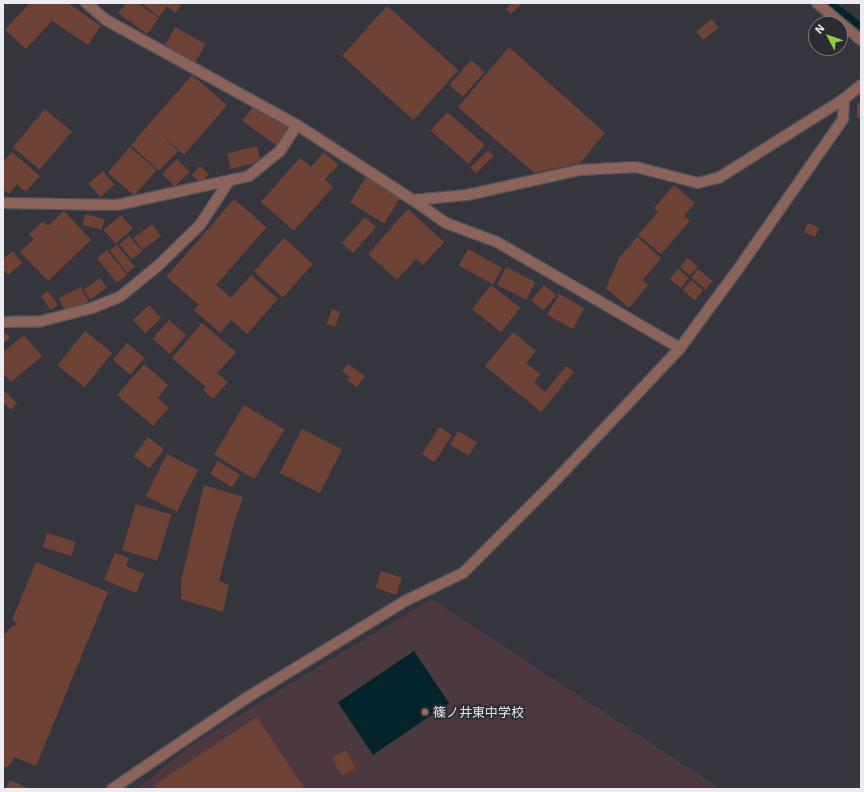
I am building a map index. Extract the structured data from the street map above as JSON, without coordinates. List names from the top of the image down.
{
  "places": ["篠ノ井東中学校"],
  "north": "top left"
}
